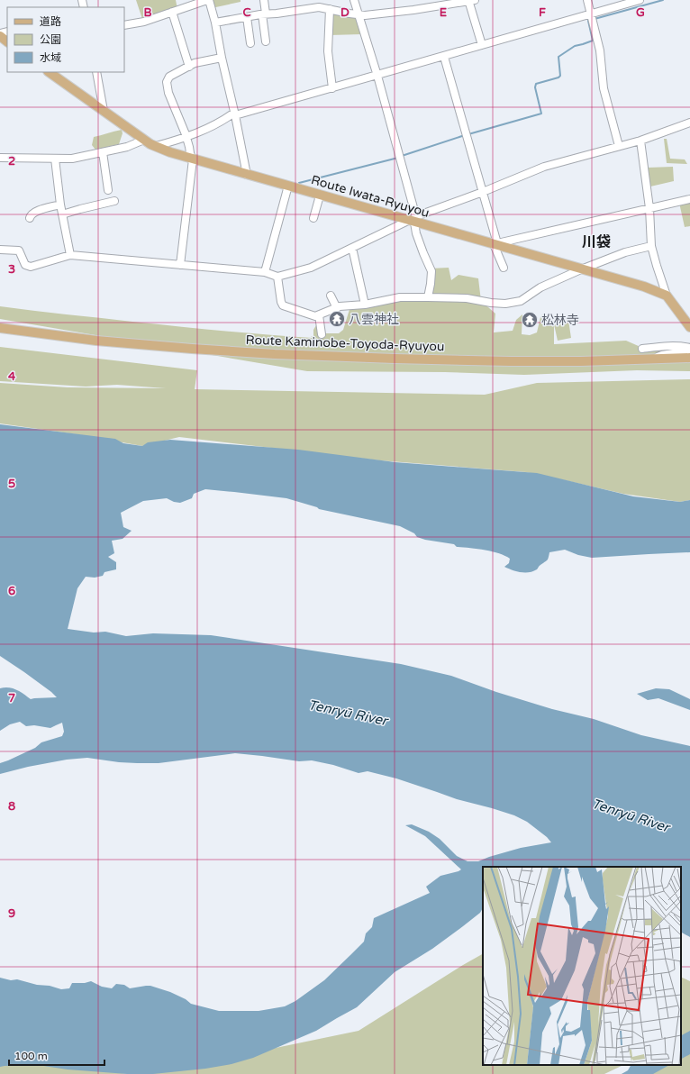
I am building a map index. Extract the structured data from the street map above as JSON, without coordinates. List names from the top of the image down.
{
  "streets": {
    "main road": ["Route Iwata-Ryuyou", "Route Kaminobe-Toyoda-Ryuyou"]
  },
  "districts": ["川袋"],
  "water": ["Tenryū River"],
  "places": {
    "temple": ["八雲神社", "松林寺"]
  },
  "legend": ["道路", "公園", "水域"],
  "scale_bar": "100 m",
  "grid": {
    "columns": [
      "B",
      "C",
      "D",
      "E",
      "F",
      "G"
    ],
    "rows": [
      "2",
      "3",
      "4",
      "5",
      "6",
      "7",
      "8",
      "9"
    ]
  }
}
